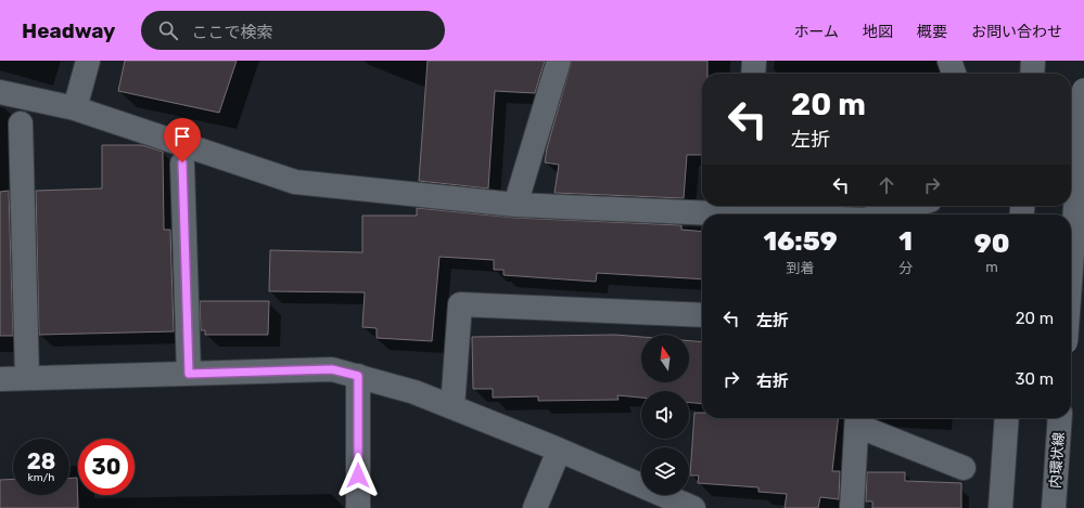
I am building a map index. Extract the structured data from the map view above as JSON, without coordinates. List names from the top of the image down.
{
  "streets": {
    "street": ["内環状線"]
  },
  "north": "top",
  "page": {
    "header": "Headway",
    "search": "ここで検索",
    "nav": [
      "ホーム",
      "地図",
      "概要",
      "お問い合わせ"
    ],
    "turn": ["20 m", "左折"],
    "eta": [
      "16:59",
      "到着",
      "1",
      "分",
      "90",
      "m"
    ],
    "list": [
      {
        "name": "左折",
        "value": "20 m"
      },
      {
        "name": "右折",
        "value": "30 m"
      }
    ],
    "speed": "28 km/h",
    "limit": "30"
  }
}
